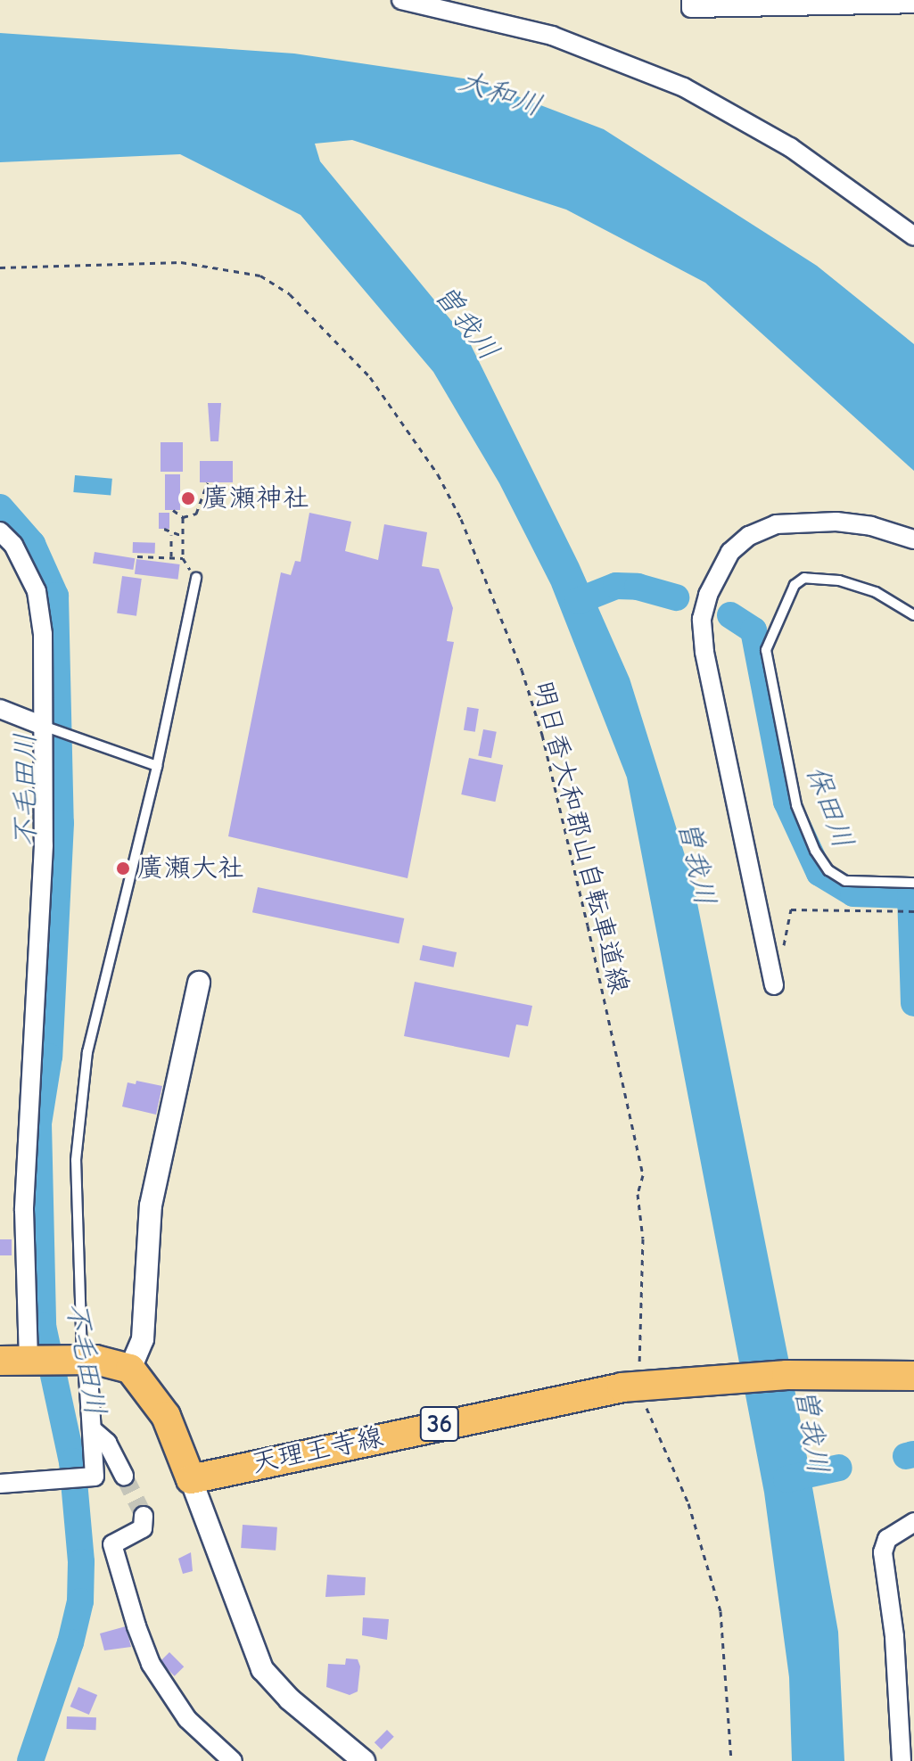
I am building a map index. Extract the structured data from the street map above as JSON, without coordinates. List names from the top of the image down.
{
  "streets": {
    "main road": ["36", "天理王寺線"],
    "path": ["明日香大和郡山自転車道線"]
  },
  "water": [
    "大和川",
    "曽我川",
    "不毛田川",
    "保田川"
  ],
  "places": ["廣瀬神社", "廣瀬大社"]
}
